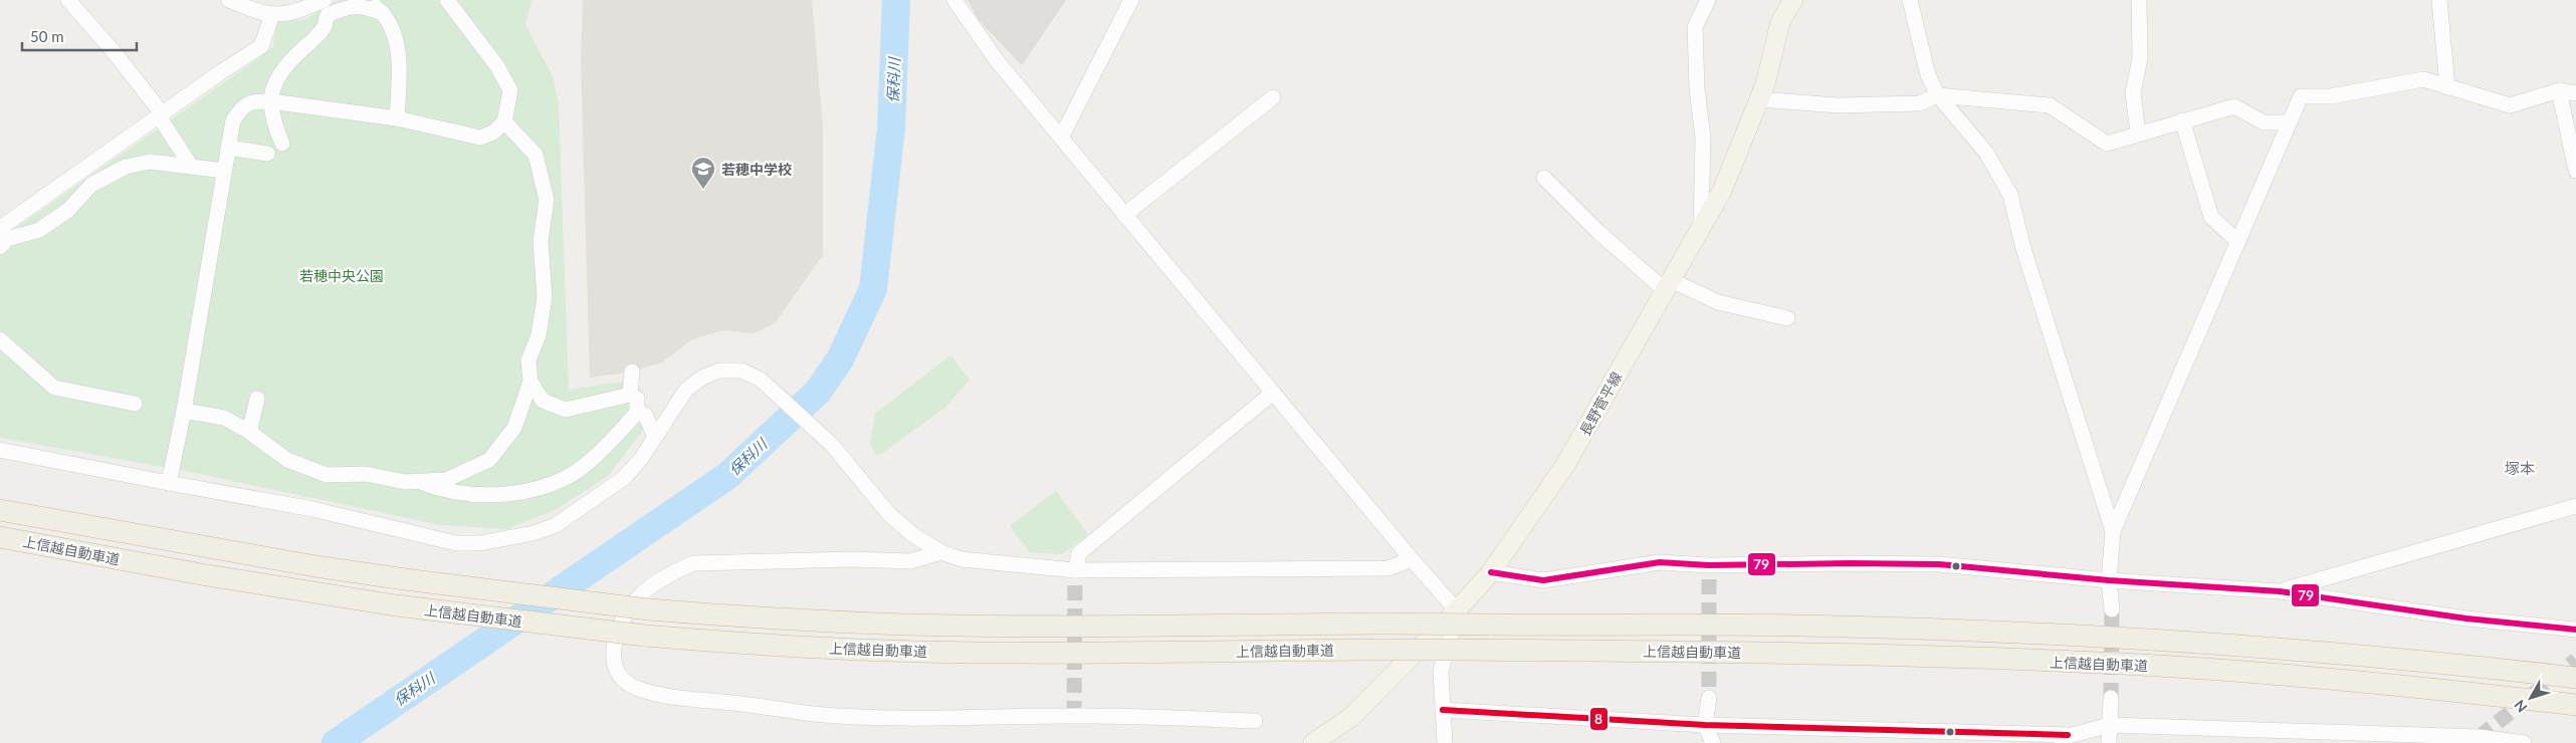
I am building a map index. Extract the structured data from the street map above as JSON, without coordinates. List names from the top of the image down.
{
  "streets": {
    "highway": ["上信越自動車道"],
    "main road": ["長野菅平線"]
  },
  "districts": ["塚本"],
  "water": ["保科川"],
  "parks": ["若穂中央公園"],
  "places": {
    "school or university": ["若穂中学校"]
  },
  "lines": ["transit line 79", "transit line 8"],
  "scale_bar": "50 m",
  "north": "bottom left"
}
